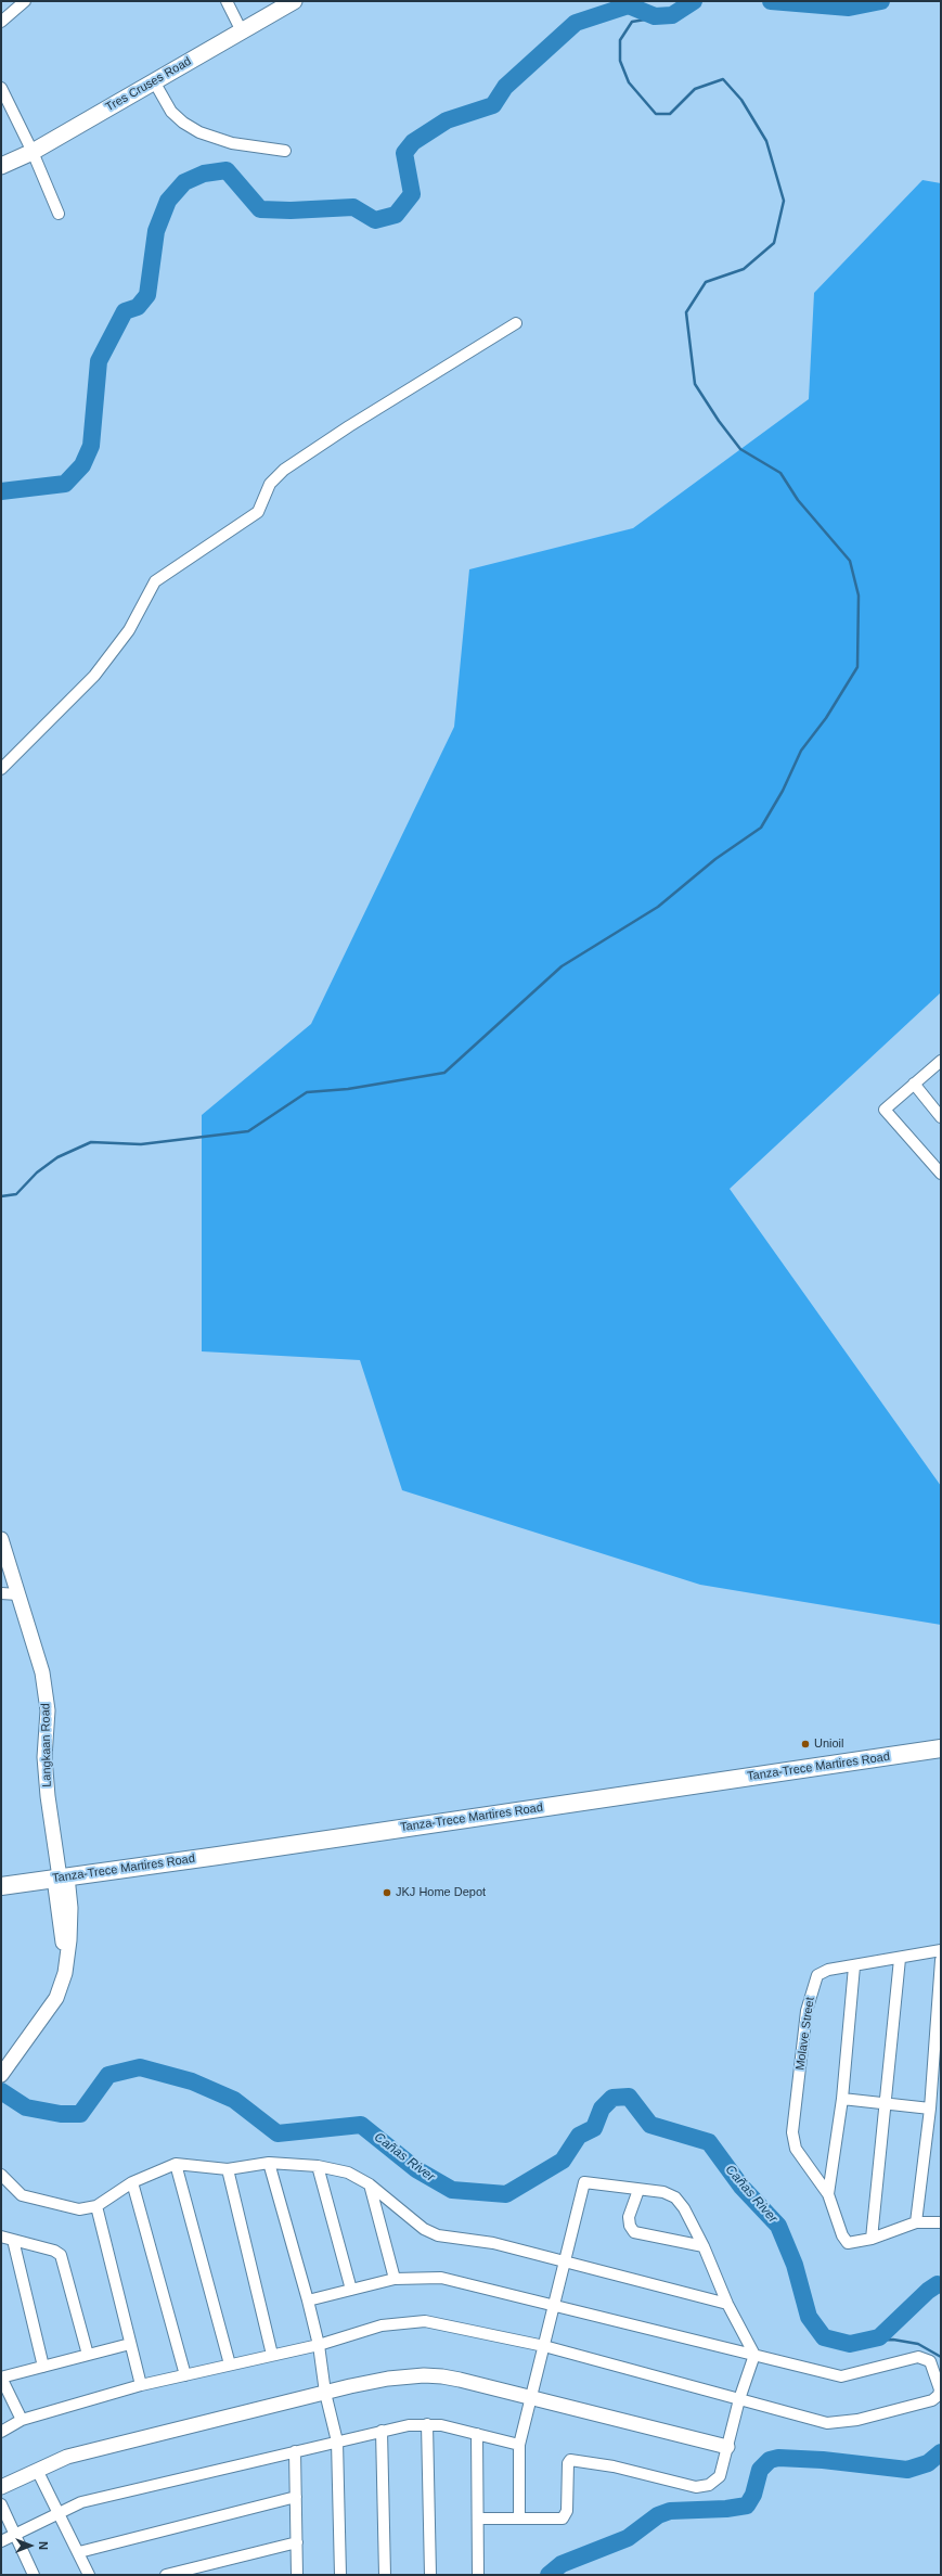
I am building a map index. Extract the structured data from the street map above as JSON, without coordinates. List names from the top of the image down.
{
  "streets": {
    "main road": ["Tres Cruses Road", "Tanza-Trece Martires Road"],
    "street": ["Langkaan Road", "Molave Street"]
  },
  "crossings": [
    ["Langkaan Road", "Tanza-Trece Martires Road"]
  ],
  "water": ["Cañas River"],
  "places": ["Unioil", "JKJ Home Depot"],
  "north": "right"
}
